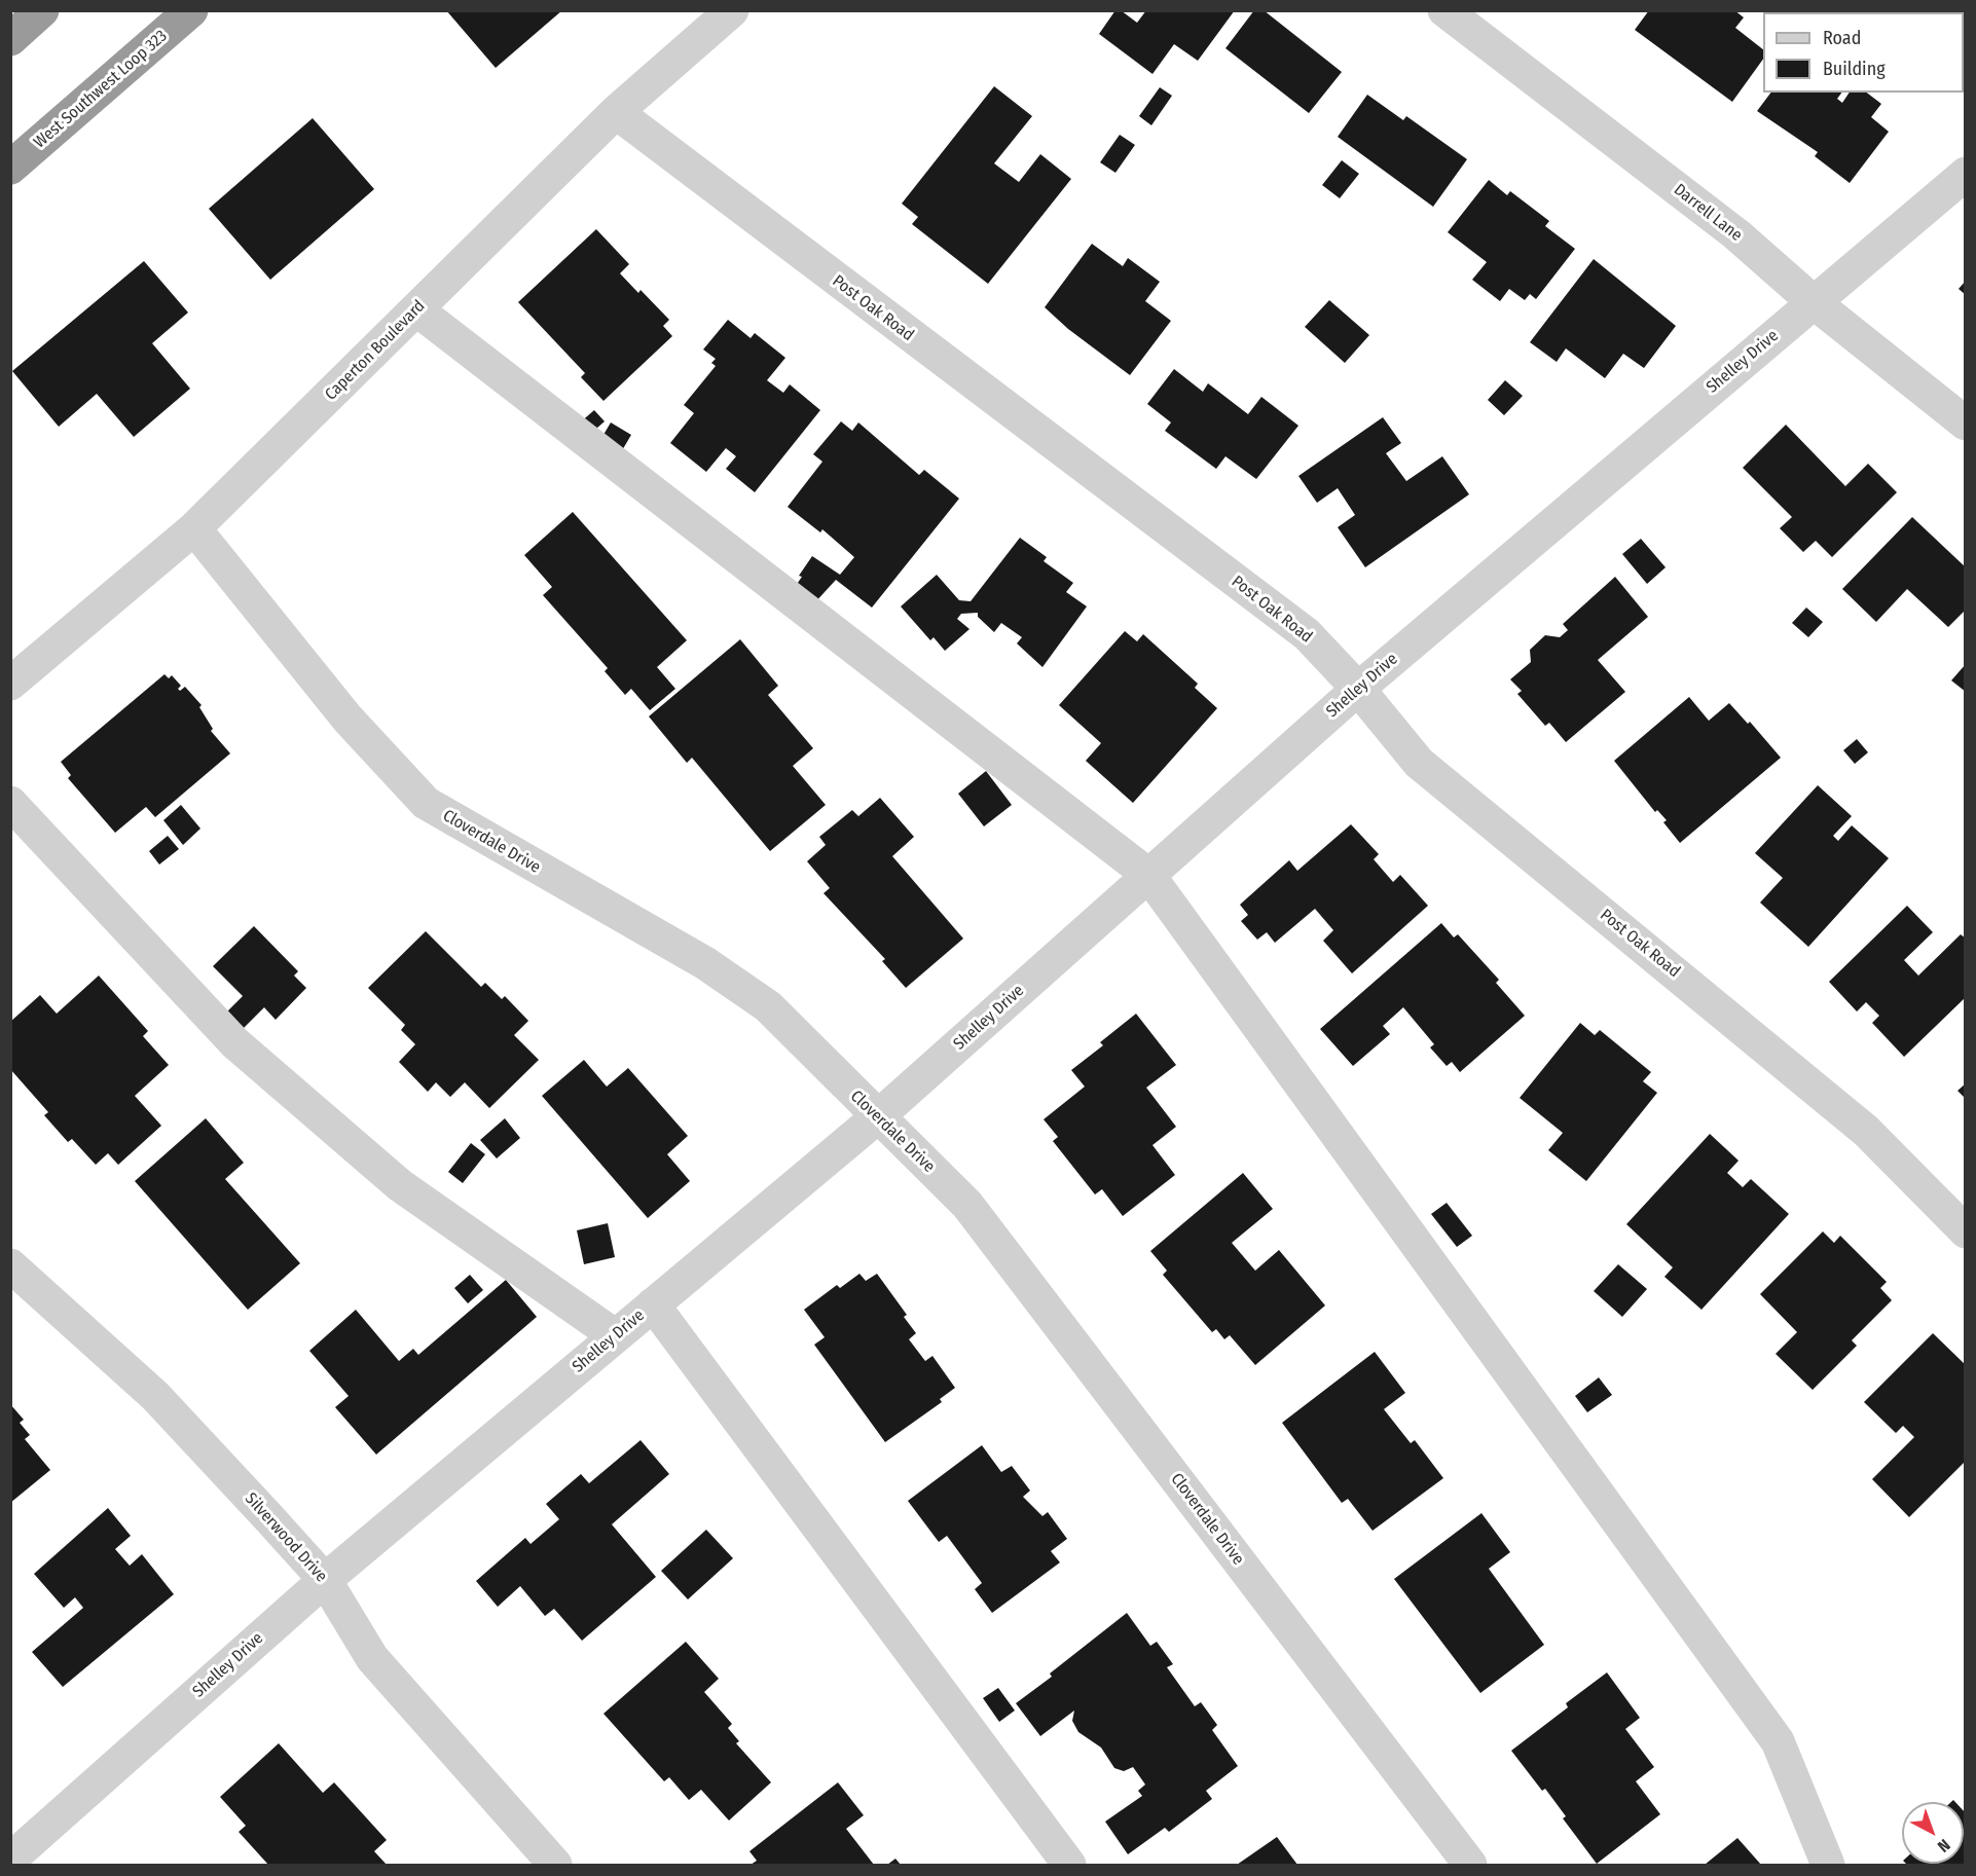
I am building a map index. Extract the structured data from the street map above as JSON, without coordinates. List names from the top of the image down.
{
  "streets": {
    "highway": ["West Southwest Loop 323"],
    "street": [
      "Darrell Lane",
      "Post Oak Road",
      "Caperton Boulevard",
      "Shelley Drive",
      "Cloverdale Drive",
      "Silverwood Drive"
    ]
  },
  "crossings": [
    ["Darrell Lane", "Shelley Drive"],
    ["Post Oak Road", "Caperton Boulevard"],
    ["Post Oak Road", "Shelley Drive"],
    ["Caperton Boulevard", "Cloverdale Drive"],
    ["Shelley Drive", "Cloverdale Drive"],
    ["Shelley Drive", "Silverwood Drive"]
  ],
  "legend": ["Road", "Building"],
  "north": "bottom right"
}
